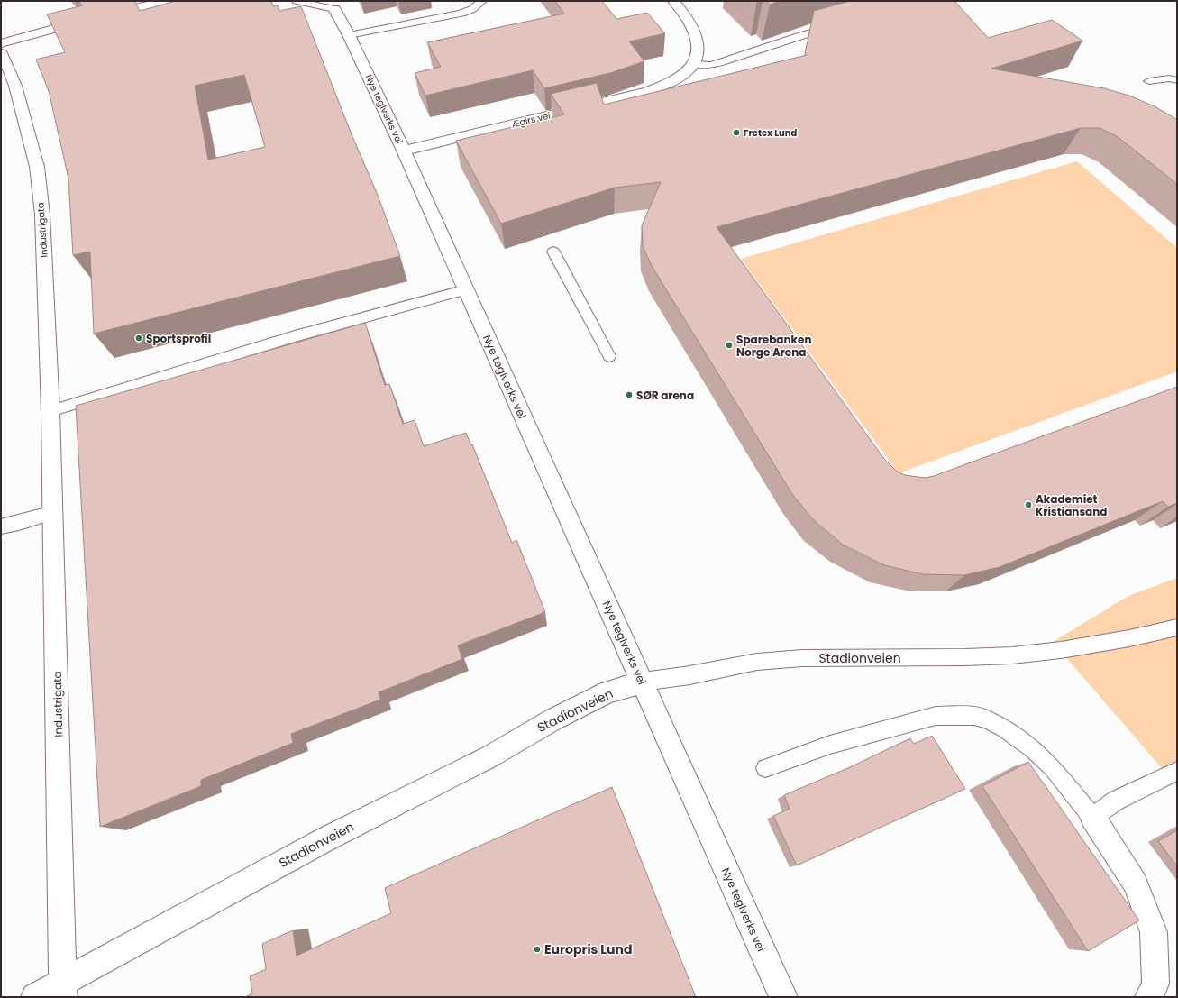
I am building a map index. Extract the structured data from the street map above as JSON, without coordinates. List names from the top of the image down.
{
  "streets": {
    "street": [
      "Nye teglverks vei",
      "Ægirs vei",
      "Industrigata",
      "Stadionveien"
    ]
  },
  "crossings": [
    ["Nye teglverks vei", "Ægirs vei"],
    ["Nye teglverks vei", "Stadionveien"],
    ["Industrigata", "Stadionveien"]
  ],
  "places": [
    "Fretex Lund",
    "Sportsprofil",
    "Sparebanken Norge Arena",
    "SØR arena",
    "Akademiet Kristiansand",
    "Europris Lund"
  ]
}
